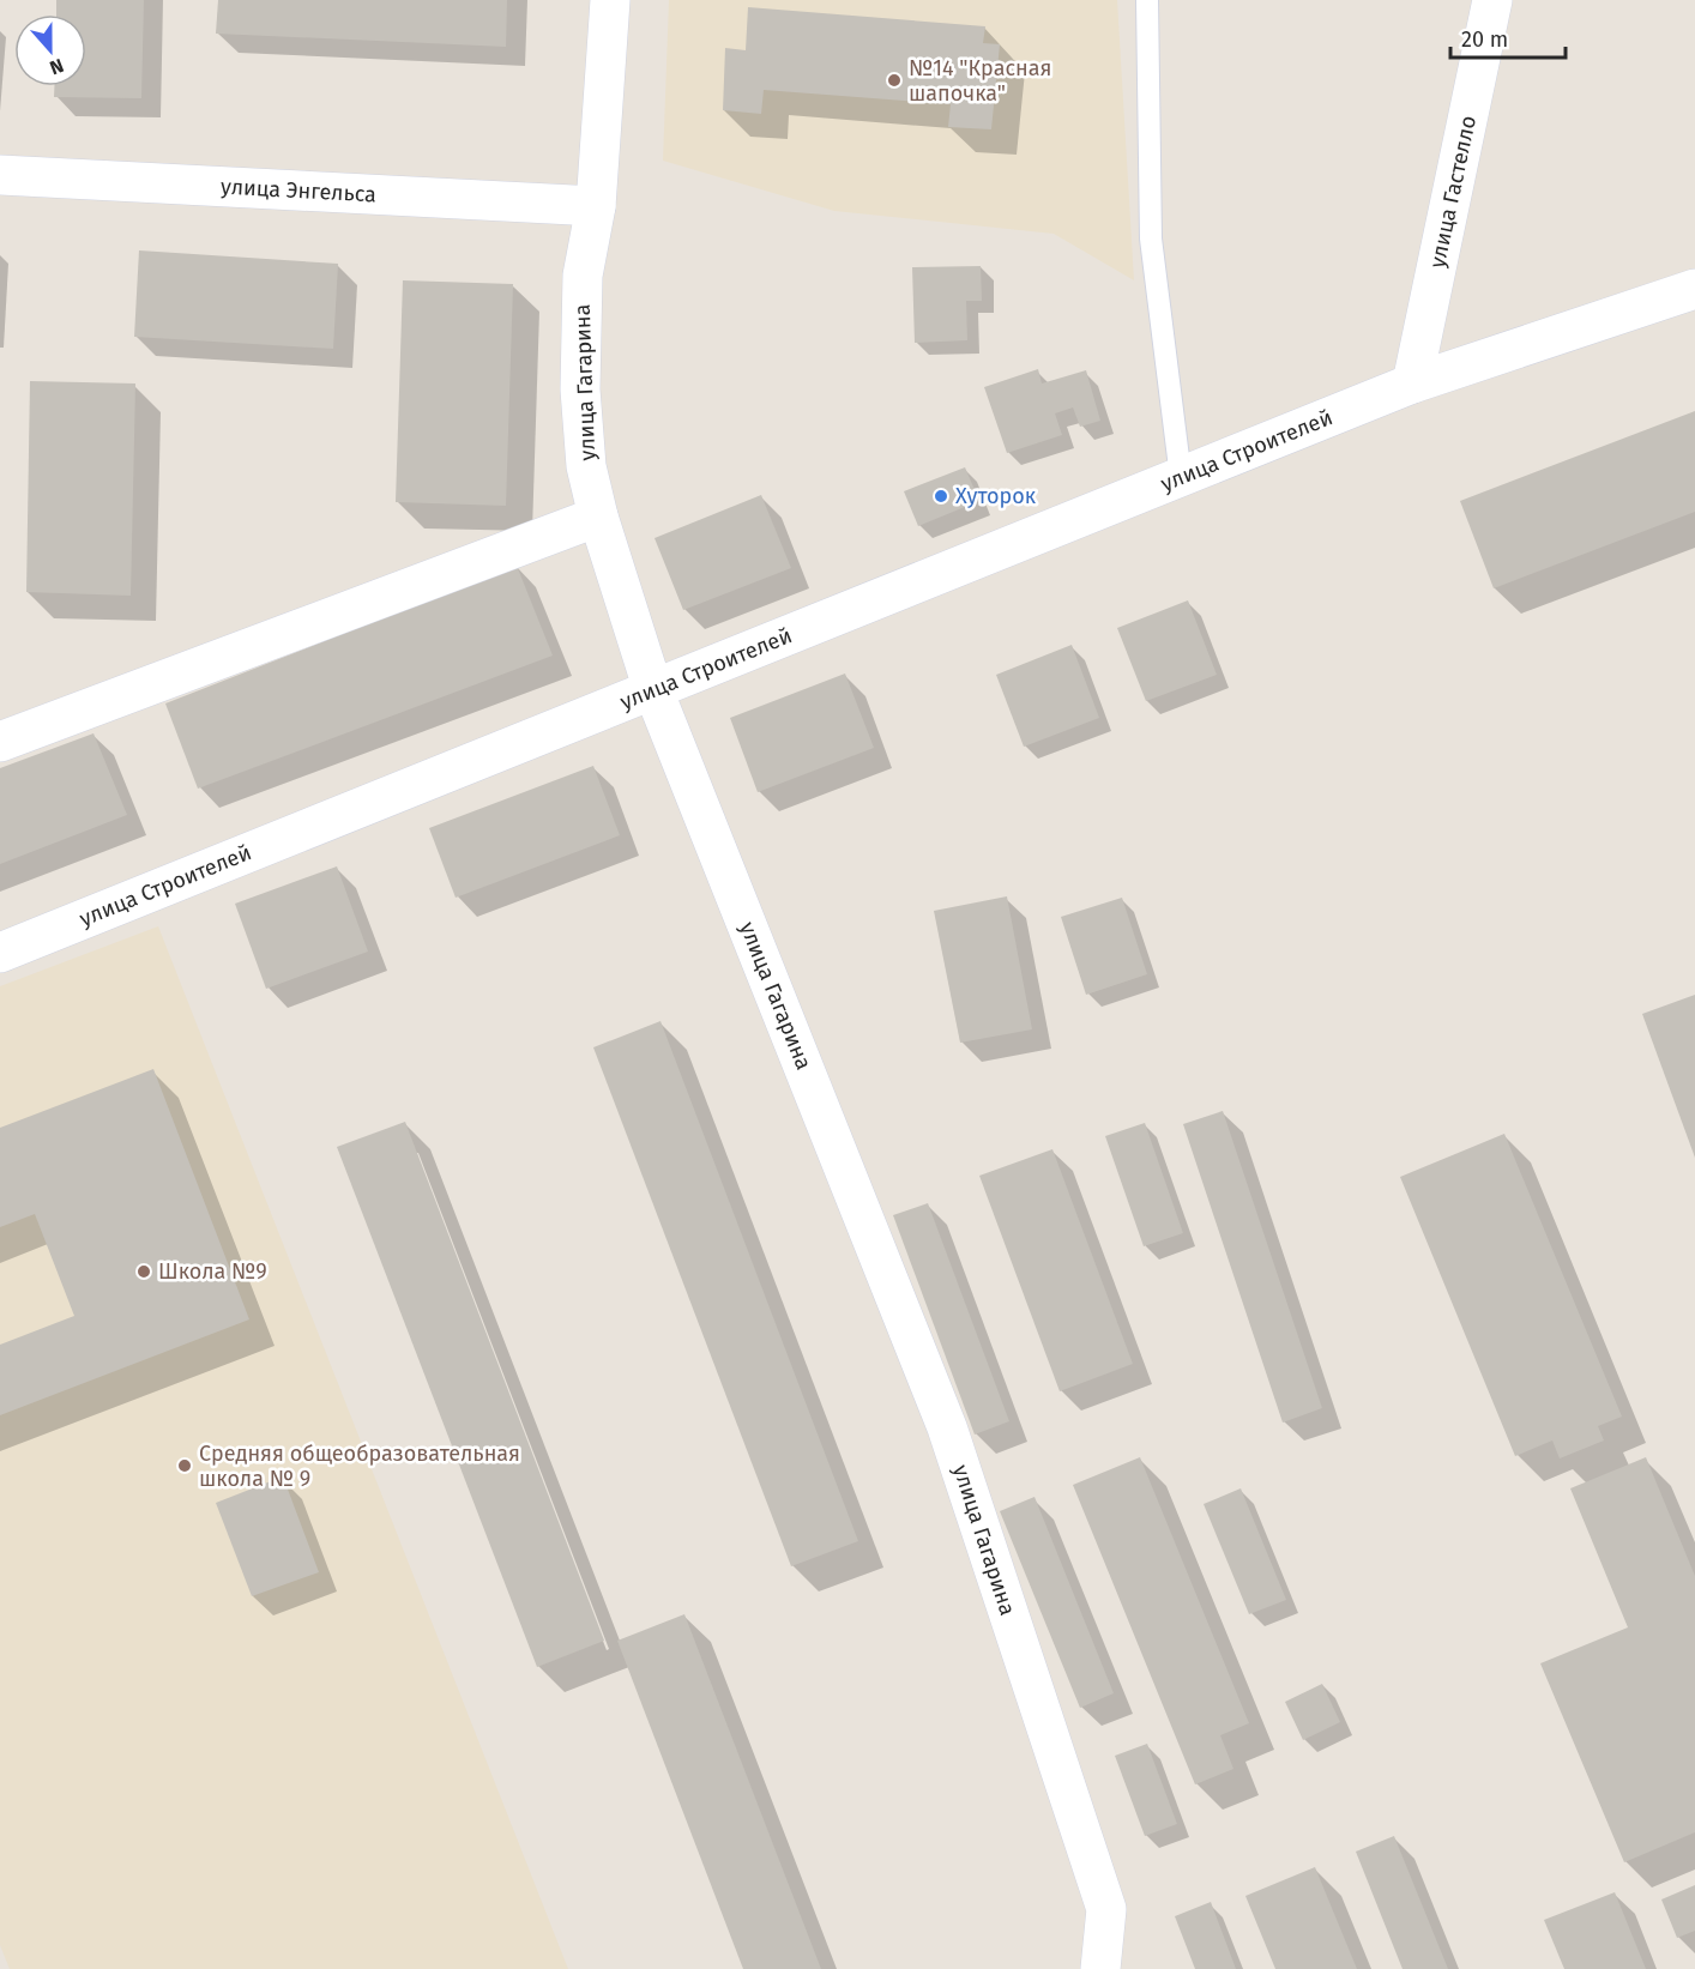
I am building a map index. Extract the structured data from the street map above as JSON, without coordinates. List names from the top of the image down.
{
  "streets": {
    "street": [
      "улица Энгельса",
      "улица Гастелло",
      "улица Гагарина",
      "улица Строителей"
    ]
  },
  "crossings": [
    ["улица Энгельса", "улица Гагарина"],
    ["улица Гастелло", "улица Строителей"],
    ["улица Гагарина", "улица Строителей"]
  ],
  "places": [
    "№14 \"Красная шапочка\"",
    "Хуторок",
    "Школа №9",
    "Средняя общеобразовательная школа № 9"
  ],
  "scale_bar": "20 m",
  "north": "bottom"
}
